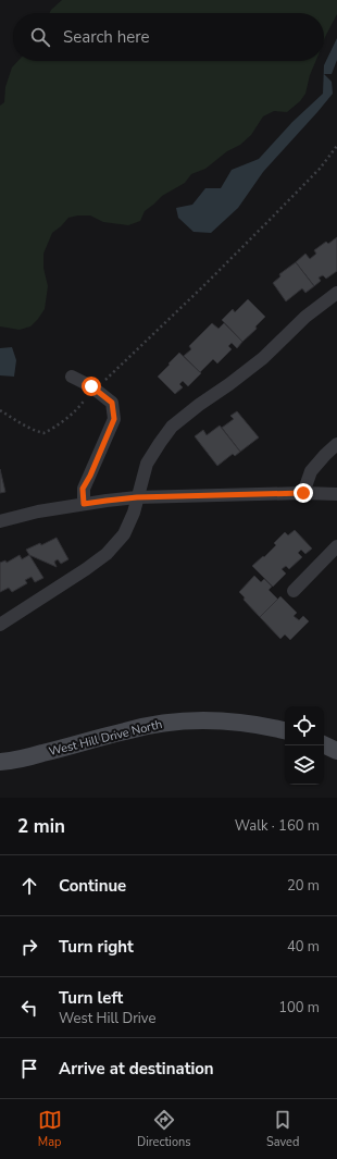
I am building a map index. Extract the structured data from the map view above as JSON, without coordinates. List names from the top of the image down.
{
  "streets": {
    "street": ["West Hill Drive North"]
  },
  "page": {
    "search": "Search here",
    "heading": ["2 min", "Walk · 160 m"],
    "list": [
      ["Continue", "20 m"],
      ["Turn right", "40 m"],
      ["Turn left", "West Hill Drive", "100 m"],
      "Arrive at destination"
    ],
    "nav": ["Map", "Directions", "Saved"]
  }
}
